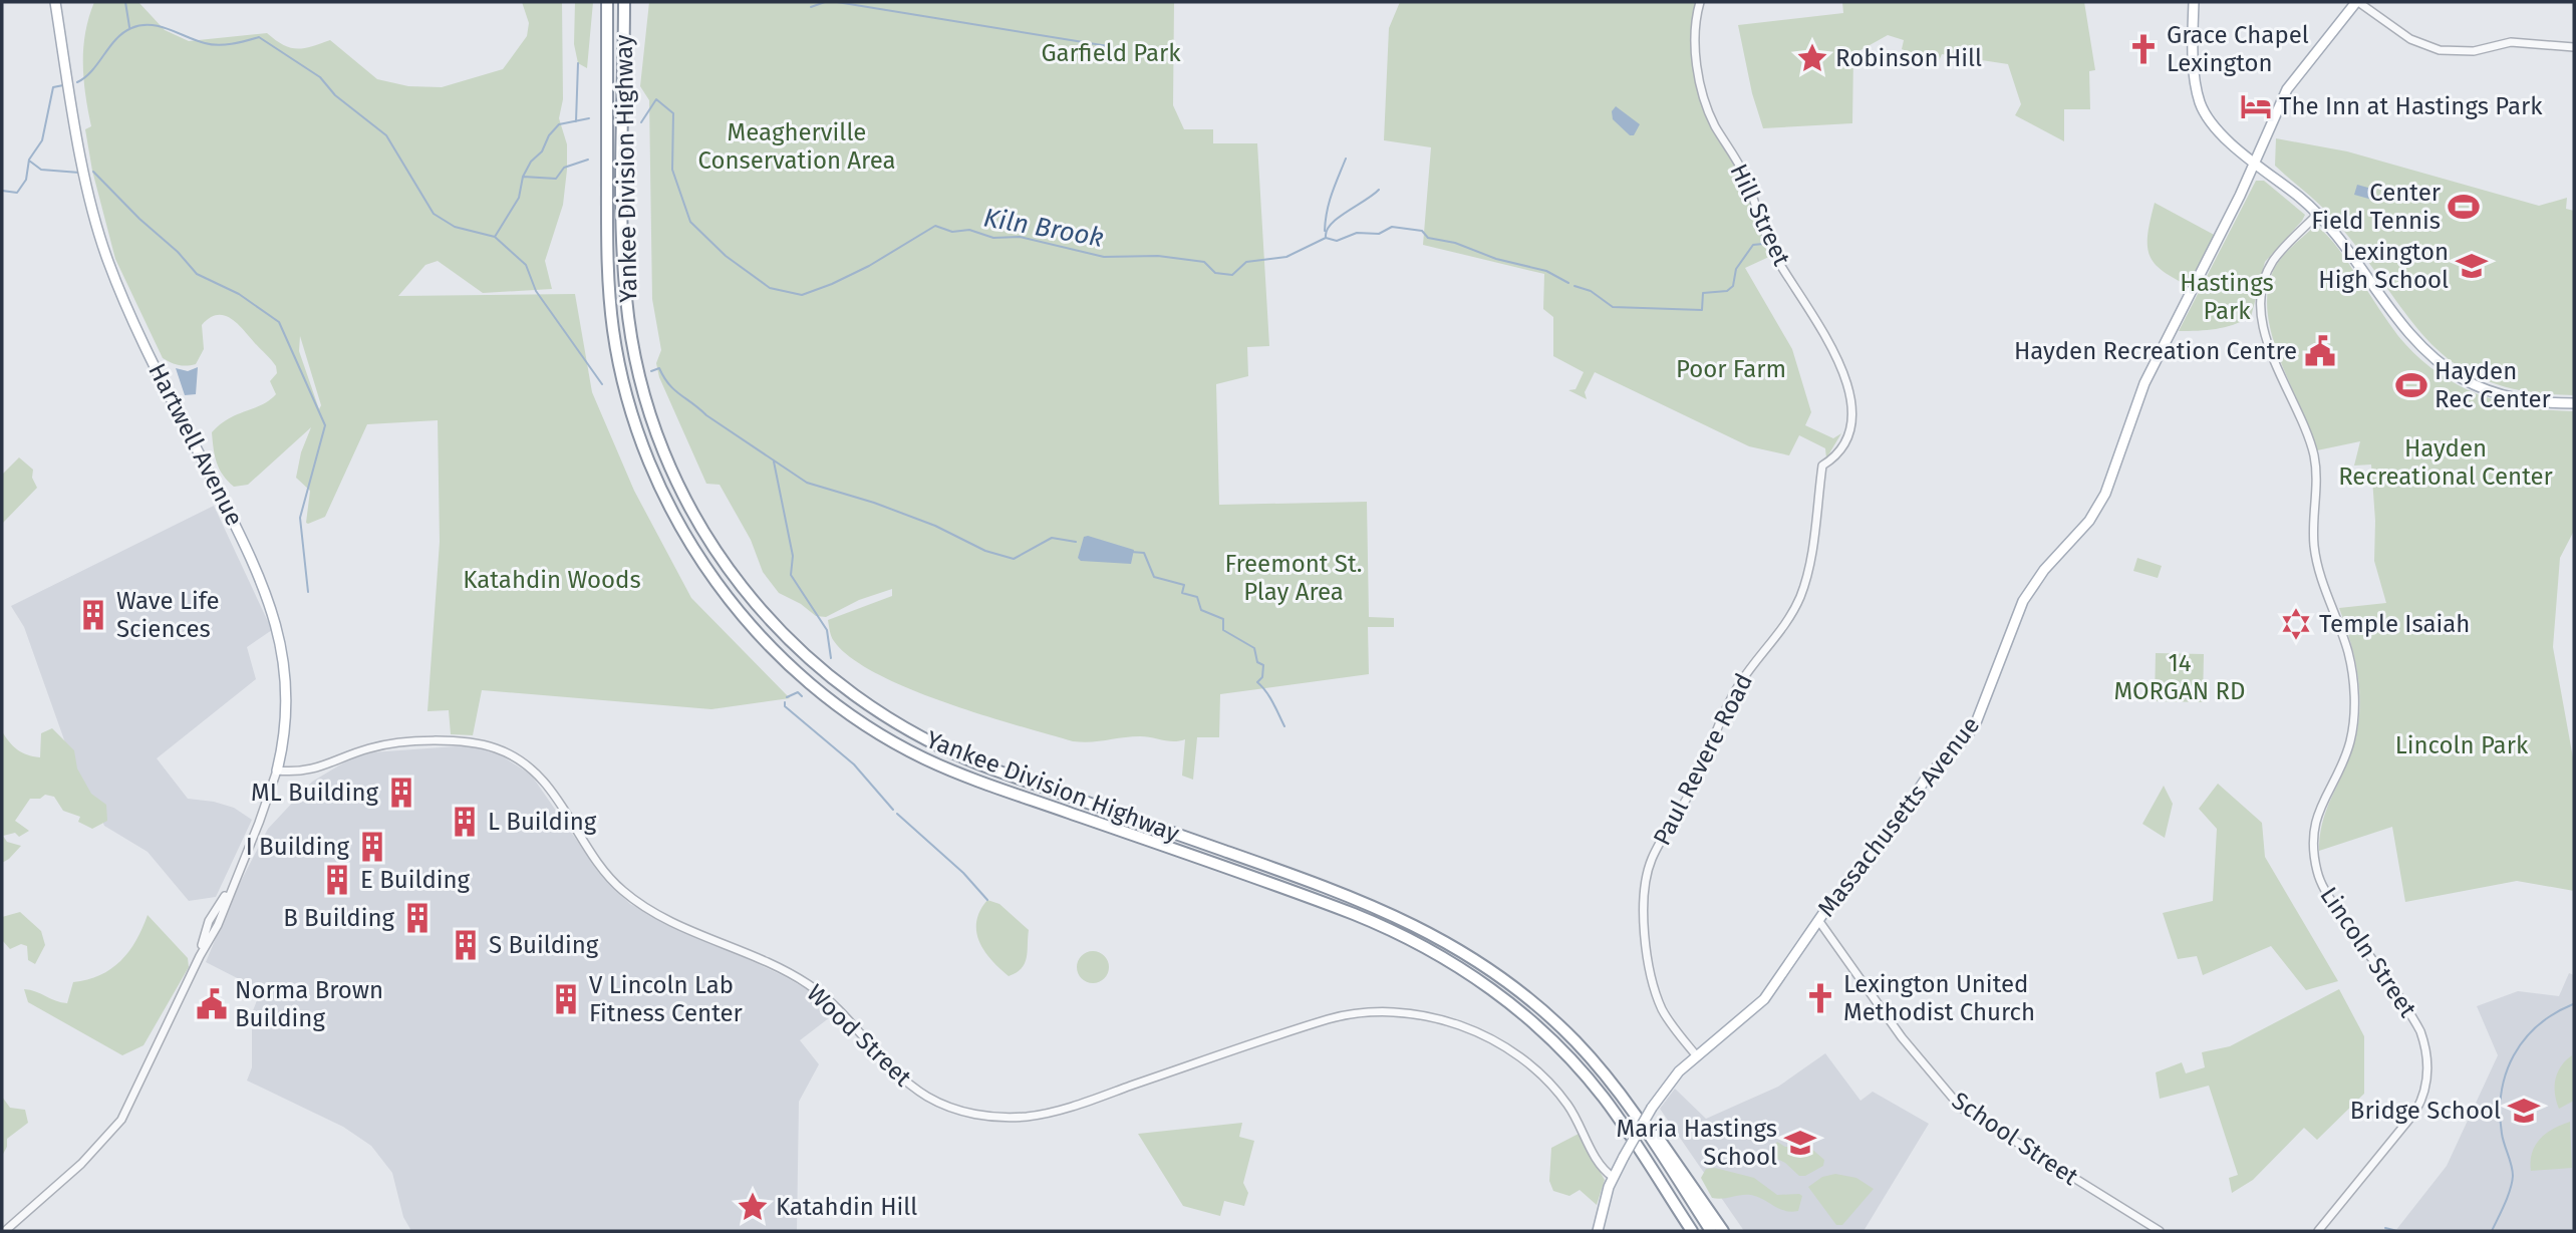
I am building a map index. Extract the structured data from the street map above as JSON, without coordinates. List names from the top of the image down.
{
  "streets": {
    "highway": ["Yankee Division Highway"],
    "main road": ["Hartwell Avenue", "Massachusetts Avenue"],
    "street": [
      "Hill Street",
      "Paul Revere Road",
      "Lincoln Street",
      "Wood Street",
      "School Street"
    ]
  },
  "crossings": [
    ["Hill Street", "Paul Revere Road"],
    ["Hartwell Avenue", "Wood Street"],
    ["Paul Revere Road", "Massachusetts Avenue"],
    ["Massachusetts Avenue", "Wood Street"],
    ["Massachusetts Avenue", "School Street"]
  ],
  "water": ["Kiln Brook"],
  "parks": [
    "Garfield Park",
    "Meagherville Conservation Area",
    "Hastings Park",
    "Poor Farm",
    "Hayden Recreational Center",
    "Freemont St. Play Area",
    "Katahdin Woods",
    "14 MORGAN RD",
    "Lincoln Park"
  ],
  "places": {
    "church": ["Grace Chapel Lexington", "Lexington United Methodist Church"],
    "place": ["Robinson Hill", "Katahdin Hill"],
    "hotel": ["The Inn at Hastings Park"],
    "sports": ["Center Field Tennis", "Hayden Rec Center"],
    "school or university": ["Lexington High School", "Bridge School", "Maria Hastings School"],
    "public building": ["Hayden Recreation Centre", "Norma Brown Building"],
    "building": [
      "Wave Life Sciences",
      "ML Building",
      "L Building",
      "I Building",
      "E Building",
      "B Building",
      "S Building",
      "V Lincoln Lab Fitness Center"
    ],
    "synagogue": ["Temple Isaiah"]
  }
}
